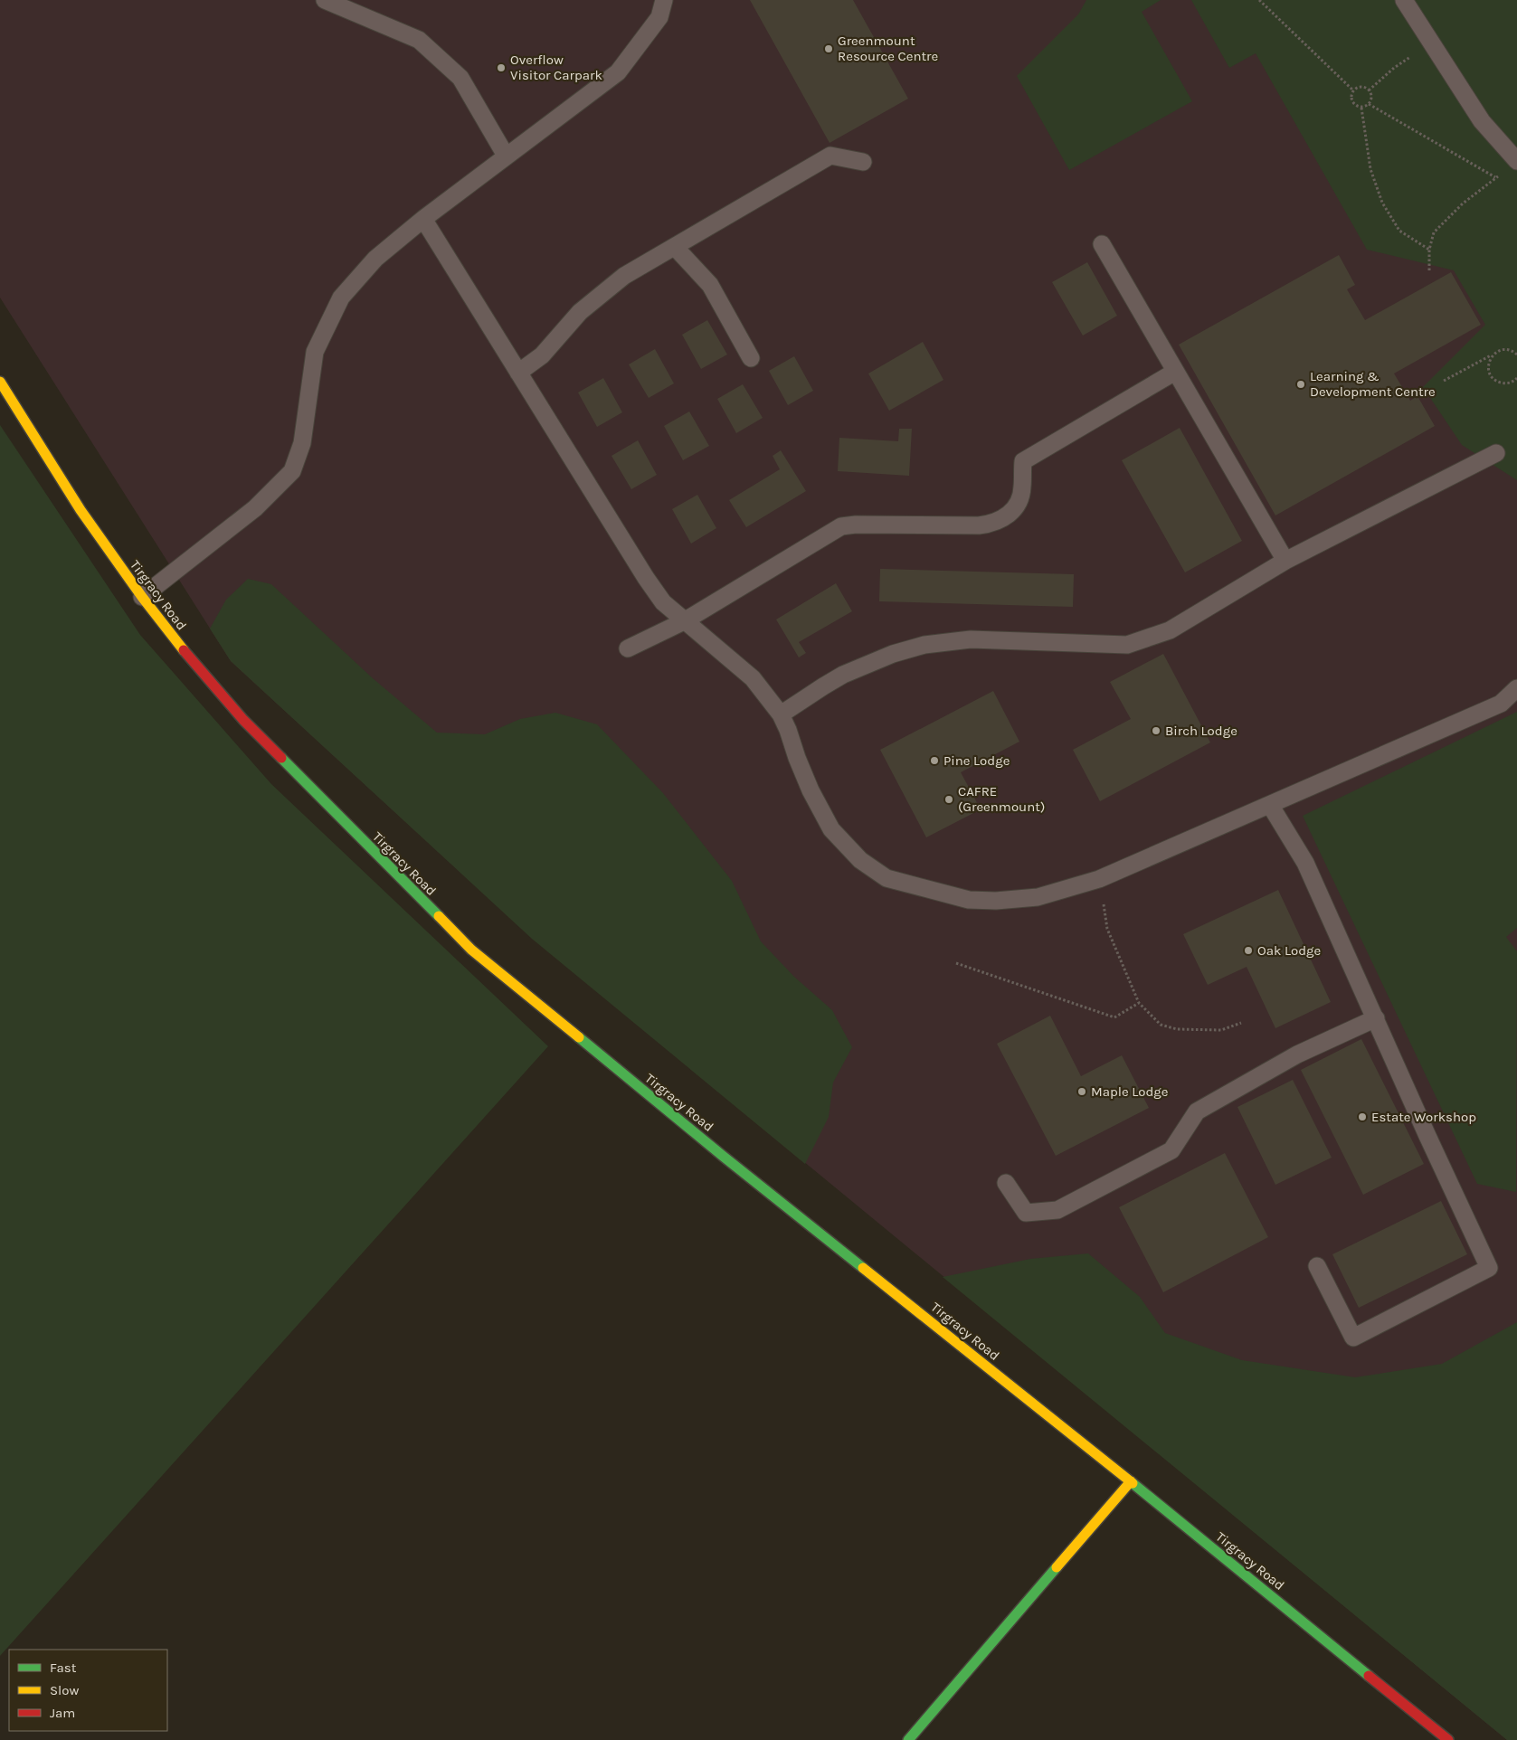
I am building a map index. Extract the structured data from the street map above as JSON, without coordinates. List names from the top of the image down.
{
  "streets": {
    "street": ["Tirgracy Road"]
  },
  "places": [
    "Greenmount Resource Centre",
    "Overflow Visitor Carpark",
    "Learning & Development Centre",
    "Birch Lodge",
    "Pine Lodge",
    "CAFRE (Greenmount)",
    "Oak Lodge",
    "Maple Lodge",
    "Estate Workshop"
  ],
  "legend": ["Fast", "Slow", "Jam"]
}
